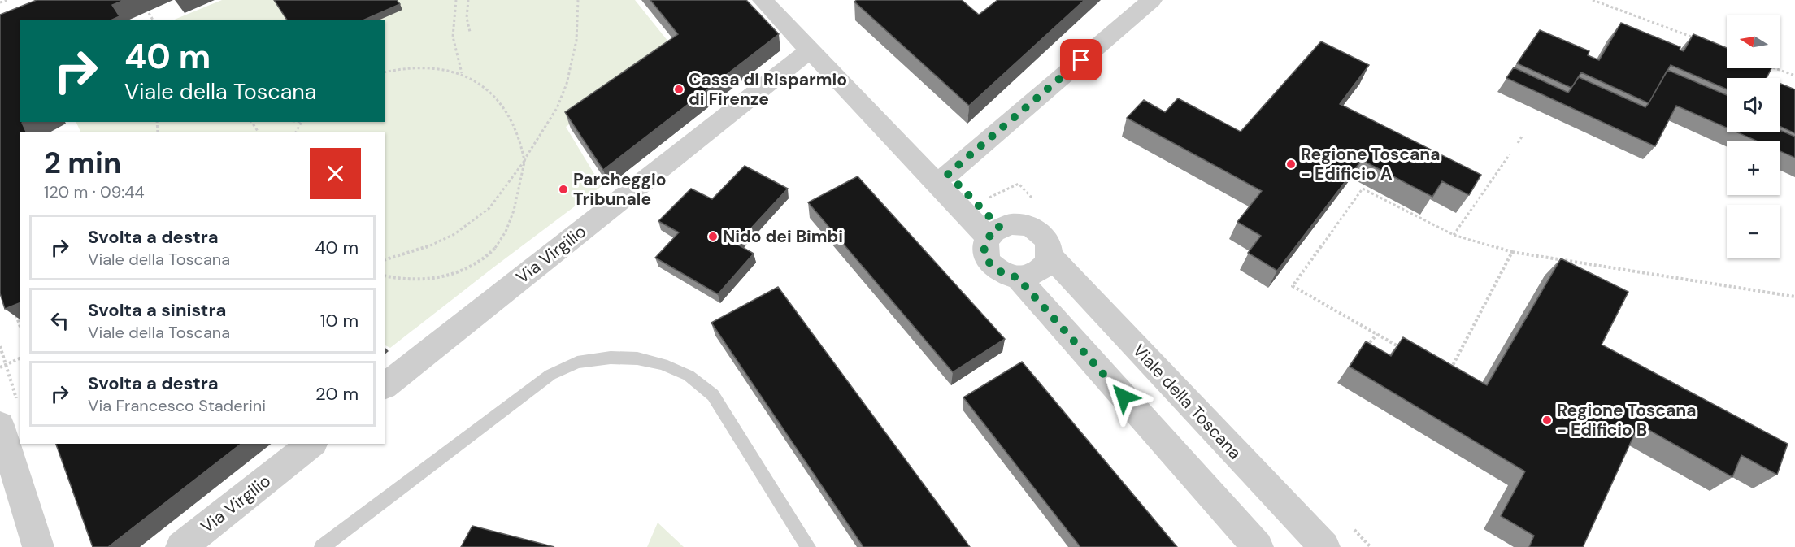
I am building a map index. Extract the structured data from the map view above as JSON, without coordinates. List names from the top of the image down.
{
  "streets": {
    "street": ["Via Virgilio", "Viale della Toscana"]
  },
  "places": [
    "Cassa di Risparmio di Firenze",
    "Regione Toscana - Edificio A",
    "Parcheggio Tribunale",
    "Nido dei Bimbi",
    "Regione Toscana - Edificio B"
  ],
  "north": "left",
  "page": {
    "map_buttons": ["+", "−"],
    "turn": ["40 m", "Viale della Toscana"],
    "heading": ["2 min", "120 m · 09:44"],
    "list": [
      {
        "name": "Svolta a destra",
        "note": "Viale della Toscana",
        "value": "40 m"
      },
      {
        "name": "Svolta a sinistra",
        "note": "Viale della Toscana",
        "value": "10 m"
      },
      {
        "name": "Svolta a destra",
        "note": "Via Francesco Staderini",
        "value": "20 m"
      }
    ]
  }
}
